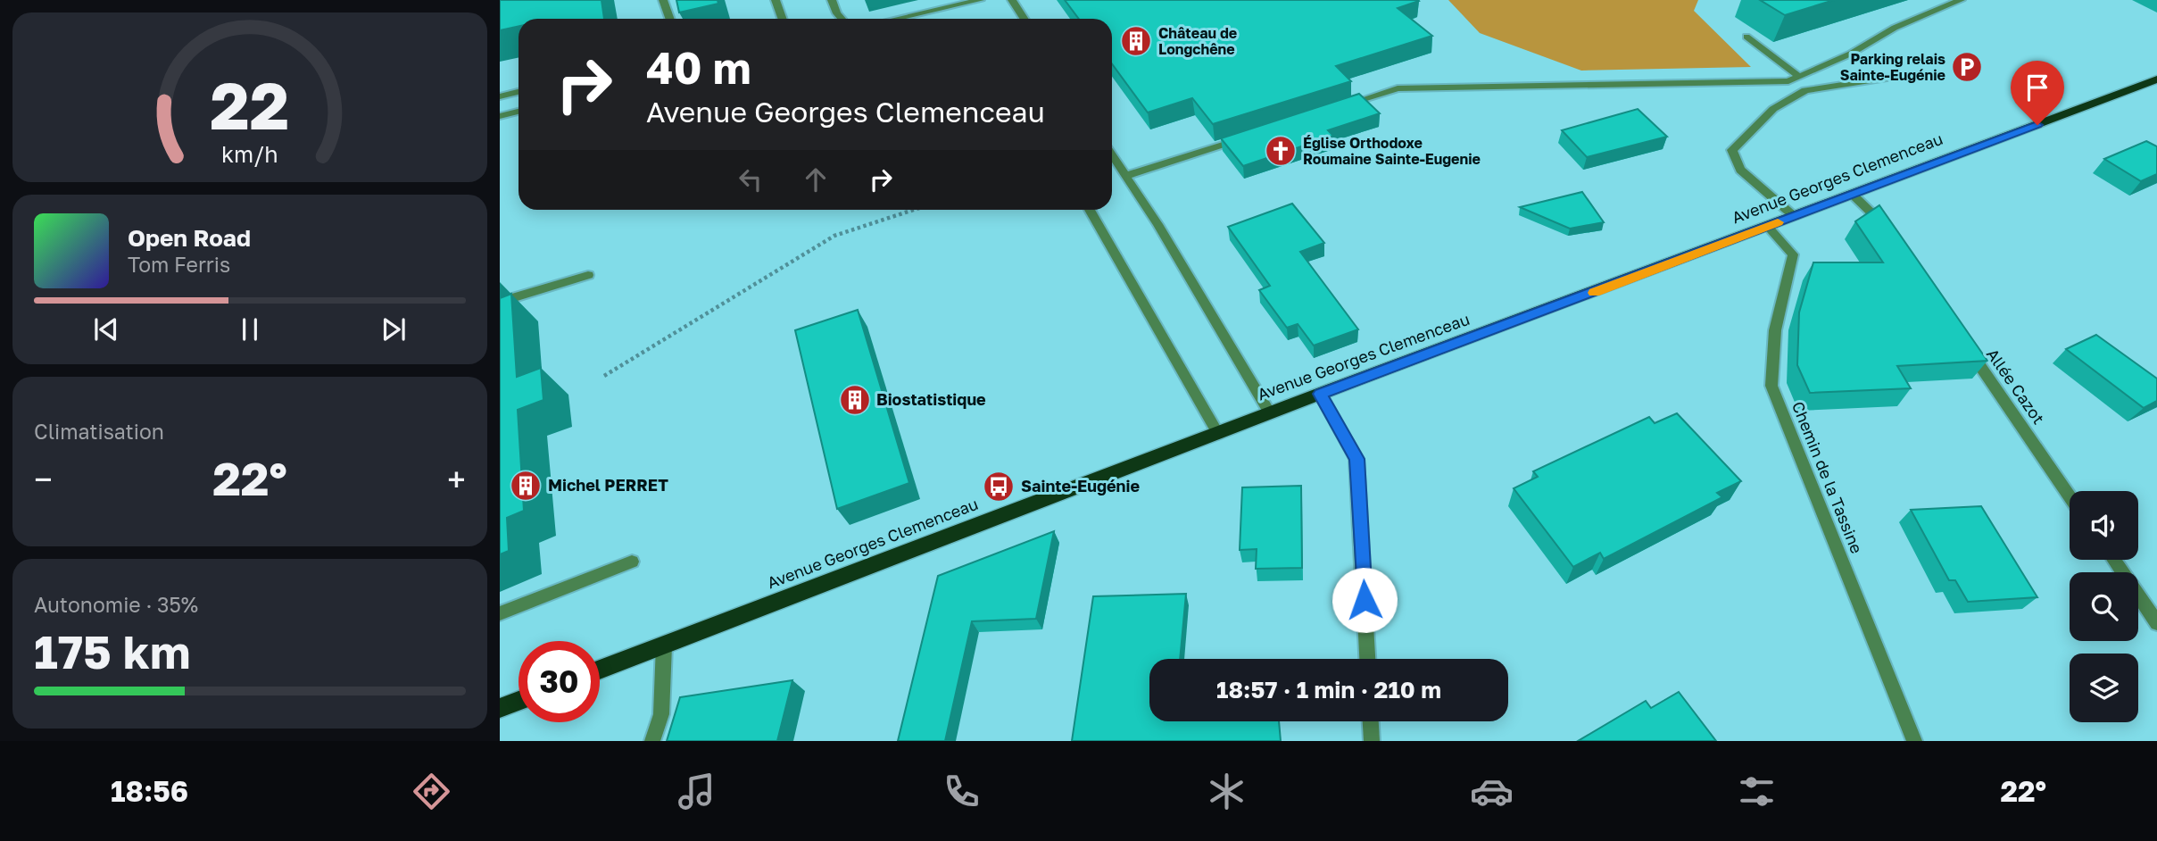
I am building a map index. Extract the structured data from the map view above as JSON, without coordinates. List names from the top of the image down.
{
  "streets": {
    "main road": ["Avenue Georges Clemenceau"],
    "street": ["Allée Cazot", "Chemin de la Tassine"]
  },
  "crossings": [
    ["Avenue Georges Clemenceau", "Chemin de la Tassine"]
  ],
  "places": {
    "building": ["Château de Longchêne", "Biostatistique", "Michel PERRET"],
    "parking": ["Parking relais Sainte-Eugénie"],
    "church": ["Église Orthodoxe Roumaine Sainte-Eugenie"],
    "bus stop": ["Sainte-Eugénie"]
  },
  "page": {
    "turn": ["40 m", "Avenue Georges Clemenceau"],
    "song": ["Open Road", "Tom Ferris"],
    "tile": [
      "Climatisation",
      ["Autonomie · 35%", "175 km"]
    ],
    "heat": ["−", "22°", "+"],
    "limit": "30",
    "trip": "18:57 · 1 min · 210 m",
    "tabs": ["18:56", "22°"],
    "gauge": ["22", "km/h"]
  }
}
